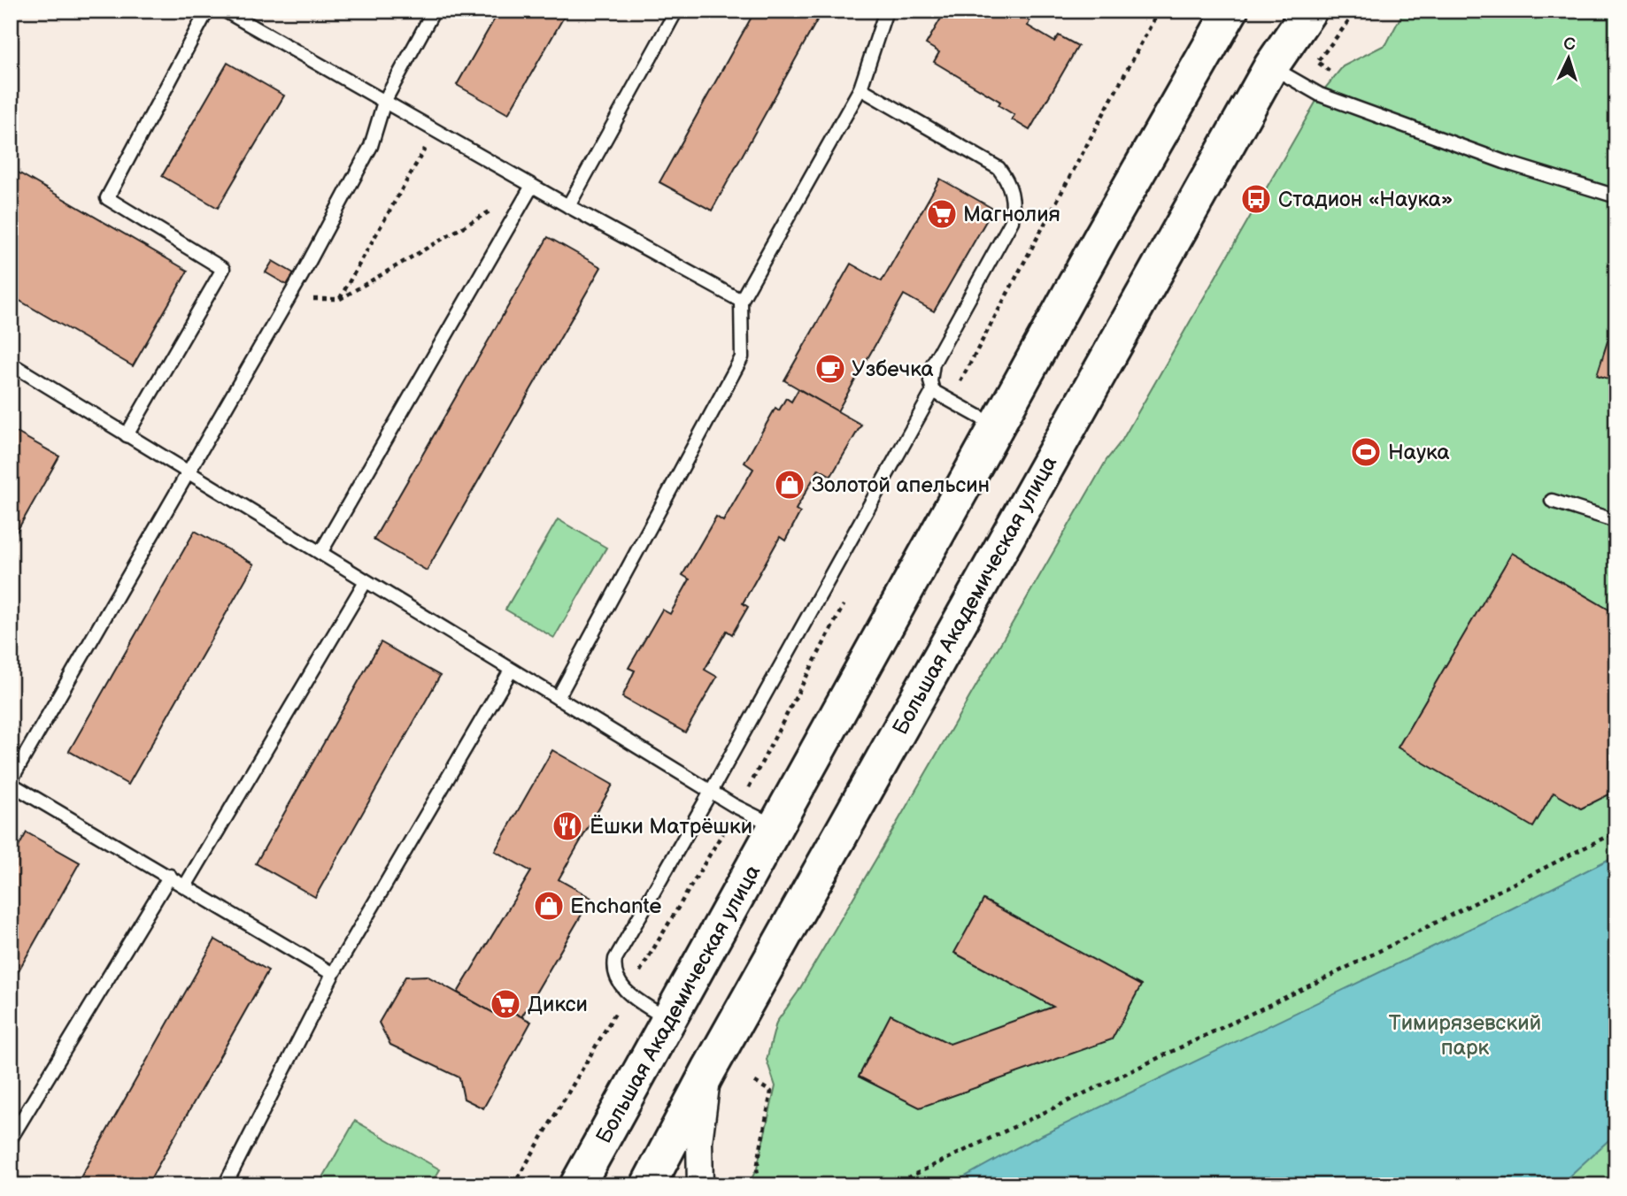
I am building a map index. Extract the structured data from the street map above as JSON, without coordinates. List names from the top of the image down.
{
  "streets": {
    "main road": ["Большая Академическая улица"]
  },
  "parks": ["Тимирязевский парк"],
  "places": {
    "bus stop": ["Стадион «Наука»"],
    "supermarket": ["Магнолия", "Дикси"],
    "cafe": ["Узбечка"],
    "sports": ["Наука"],
    "shop": ["Золотой апельсин", "Enchante"],
    "restaurant": ["Ёшки Матрёшки"]
  },
  "north": "top"
}
